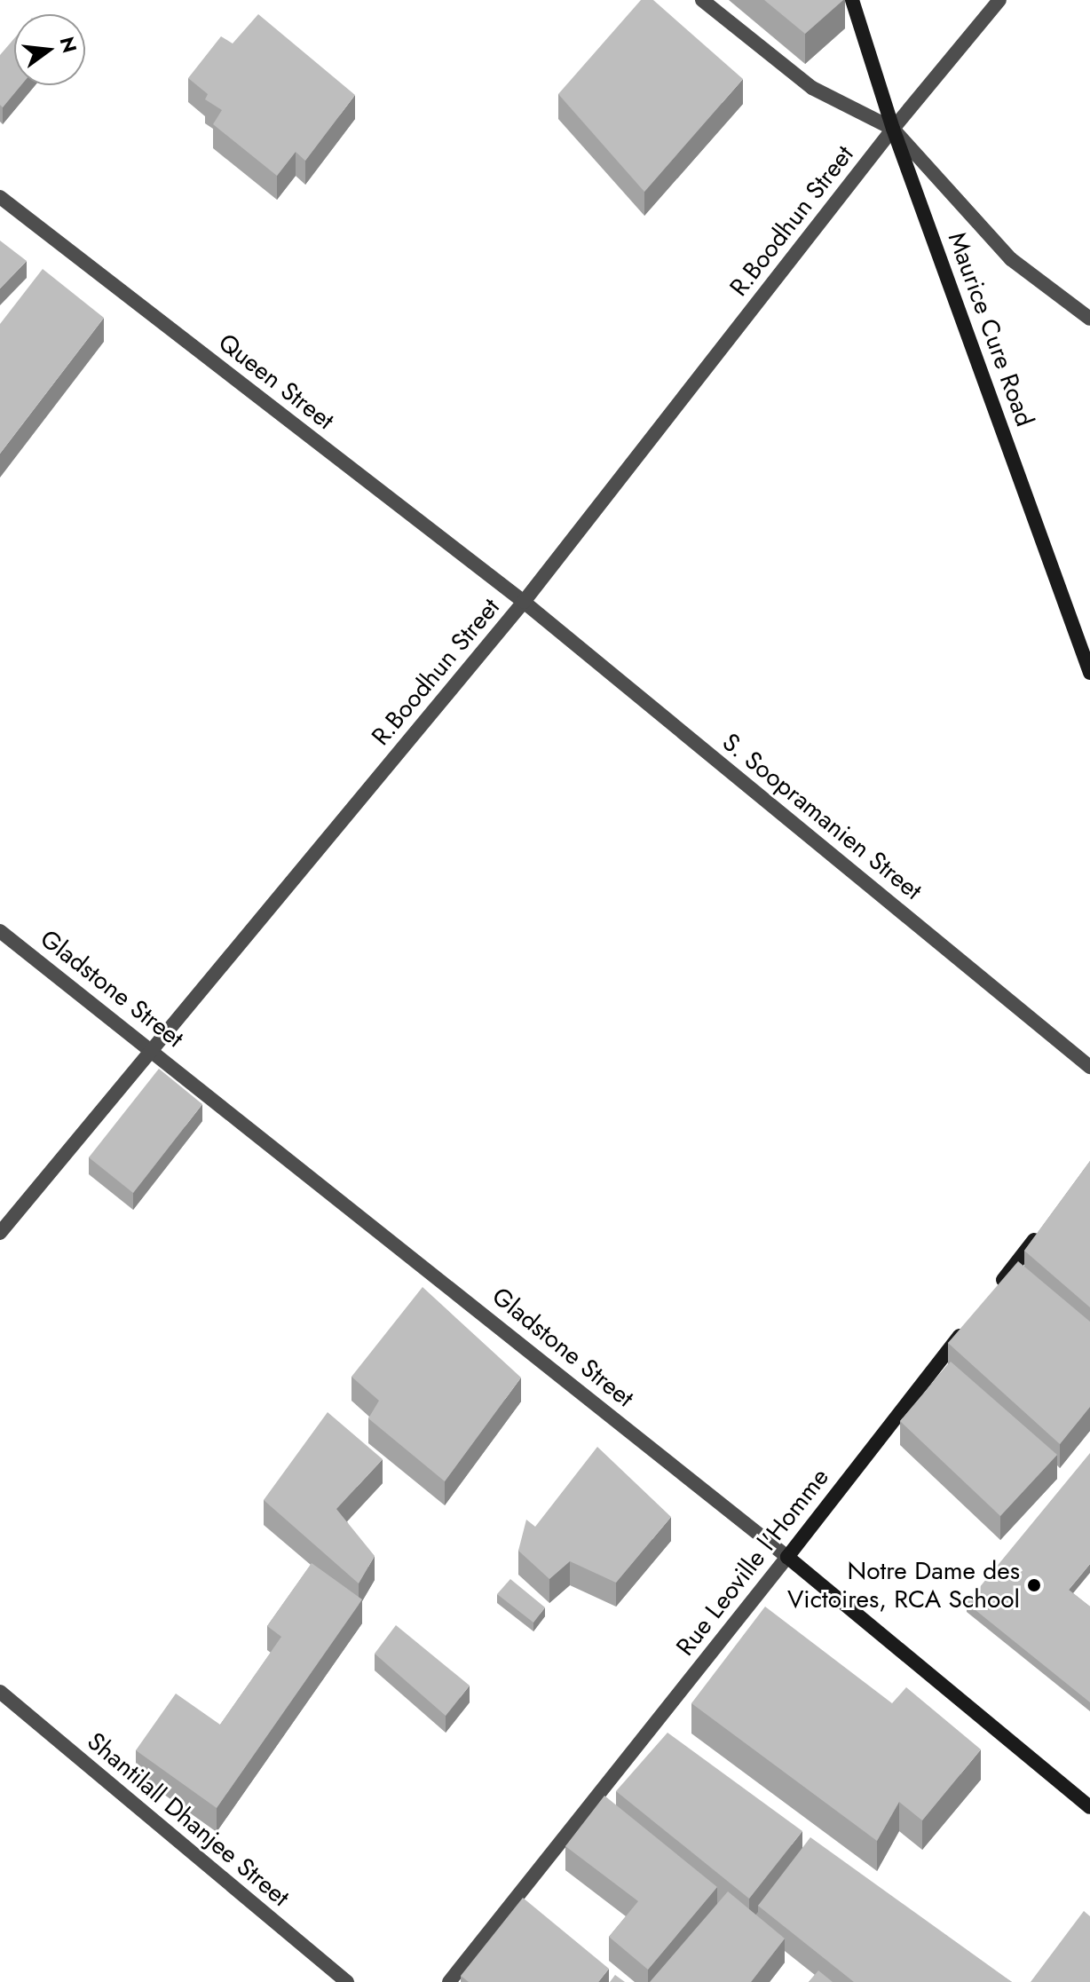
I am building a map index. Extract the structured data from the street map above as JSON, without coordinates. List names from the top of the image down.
{
  "streets": {
    "main road": ["Maurice Cure Road", "Gladstone Street", "Rue Leoville l'Homme"],
    "street": [
      "R.Boodhun Street",
      "Queen Street",
      "S. Soopramanien Street",
      "Shantilall Dhanjee Street"
    ]
  },
  "crossings": [
    ["R.Boodhun Street", "Maurice Cure Road"],
    ["R.Boodhun Street", "Queen Street"],
    ["R.Boodhun Street", "S. Soopramanien Street"],
    ["R.Boodhun Street", "Gladstone Street"],
    ["Queen Street", "S. Soopramanien Street"],
    ["Gladstone Street", "Rue Leoville l'Homme"]
  ],
  "places": ["Notre Dame des Victoires, RCA School"],
  "north": "right"
}
